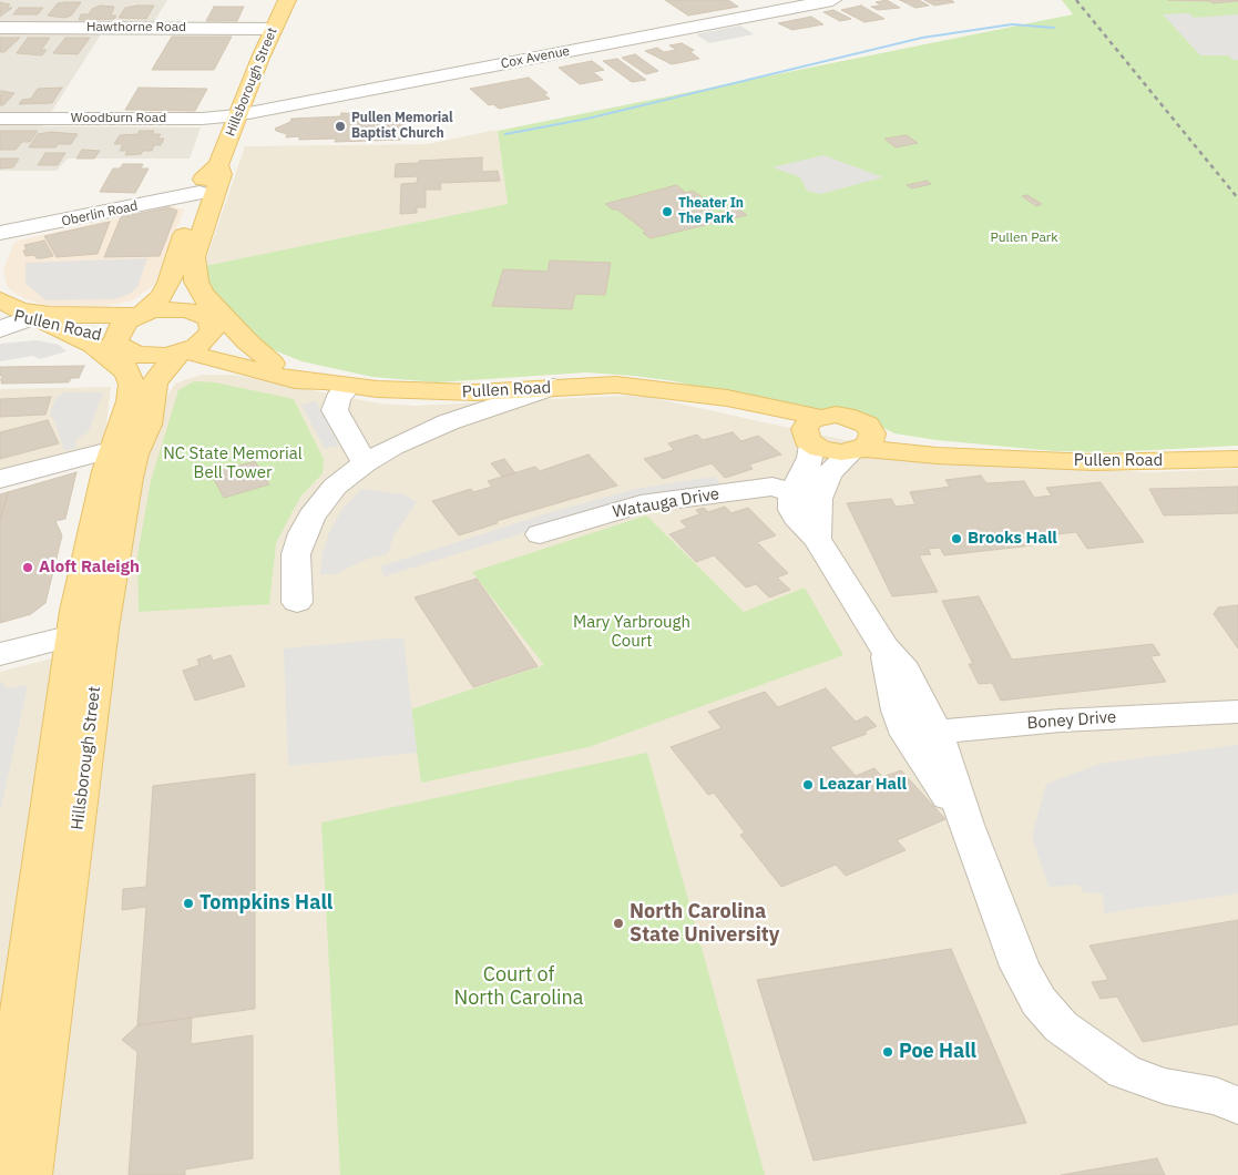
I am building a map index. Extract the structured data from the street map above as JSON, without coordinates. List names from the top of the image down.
{
  "streets": {
    "main road": ["Hillsborough Street", "Pullen Road"],
    "street": [
      "Hawthorne Road",
      "Cox Avenue",
      "Woodburn Road",
      "Oberlin Road",
      "Watauga Drive",
      "Boney Drive"
    ]
  },
  "crossings": [
    ["Hawthorne Road", "Hillsborough Street"],
    ["Cox Avenue", "Hillsborough Street"],
    ["Cox Avenue", "Woodburn Road"],
    ["Hillsborough Street", "Woodburn Road"],
    ["Hillsborough Street", "Oberlin Road"],
    ["Hillsborough Street", "Pullen Road"]
  ],
  "parks": [
    "Pullen Park",
    "NC State Memorial Bell Tower",
    "Mary Yarbrough Court",
    "Court of North Carolina"
  ],
  "places": [
    "Pullen Memorial Baptist Church",
    "Theater In The Park",
    "Brooks Hall",
    "Aloft Raleigh",
    "Leazar Hall",
    "Tompkins Hall",
    "North Carolina State University",
    "Poe Hall"
  ]
}
